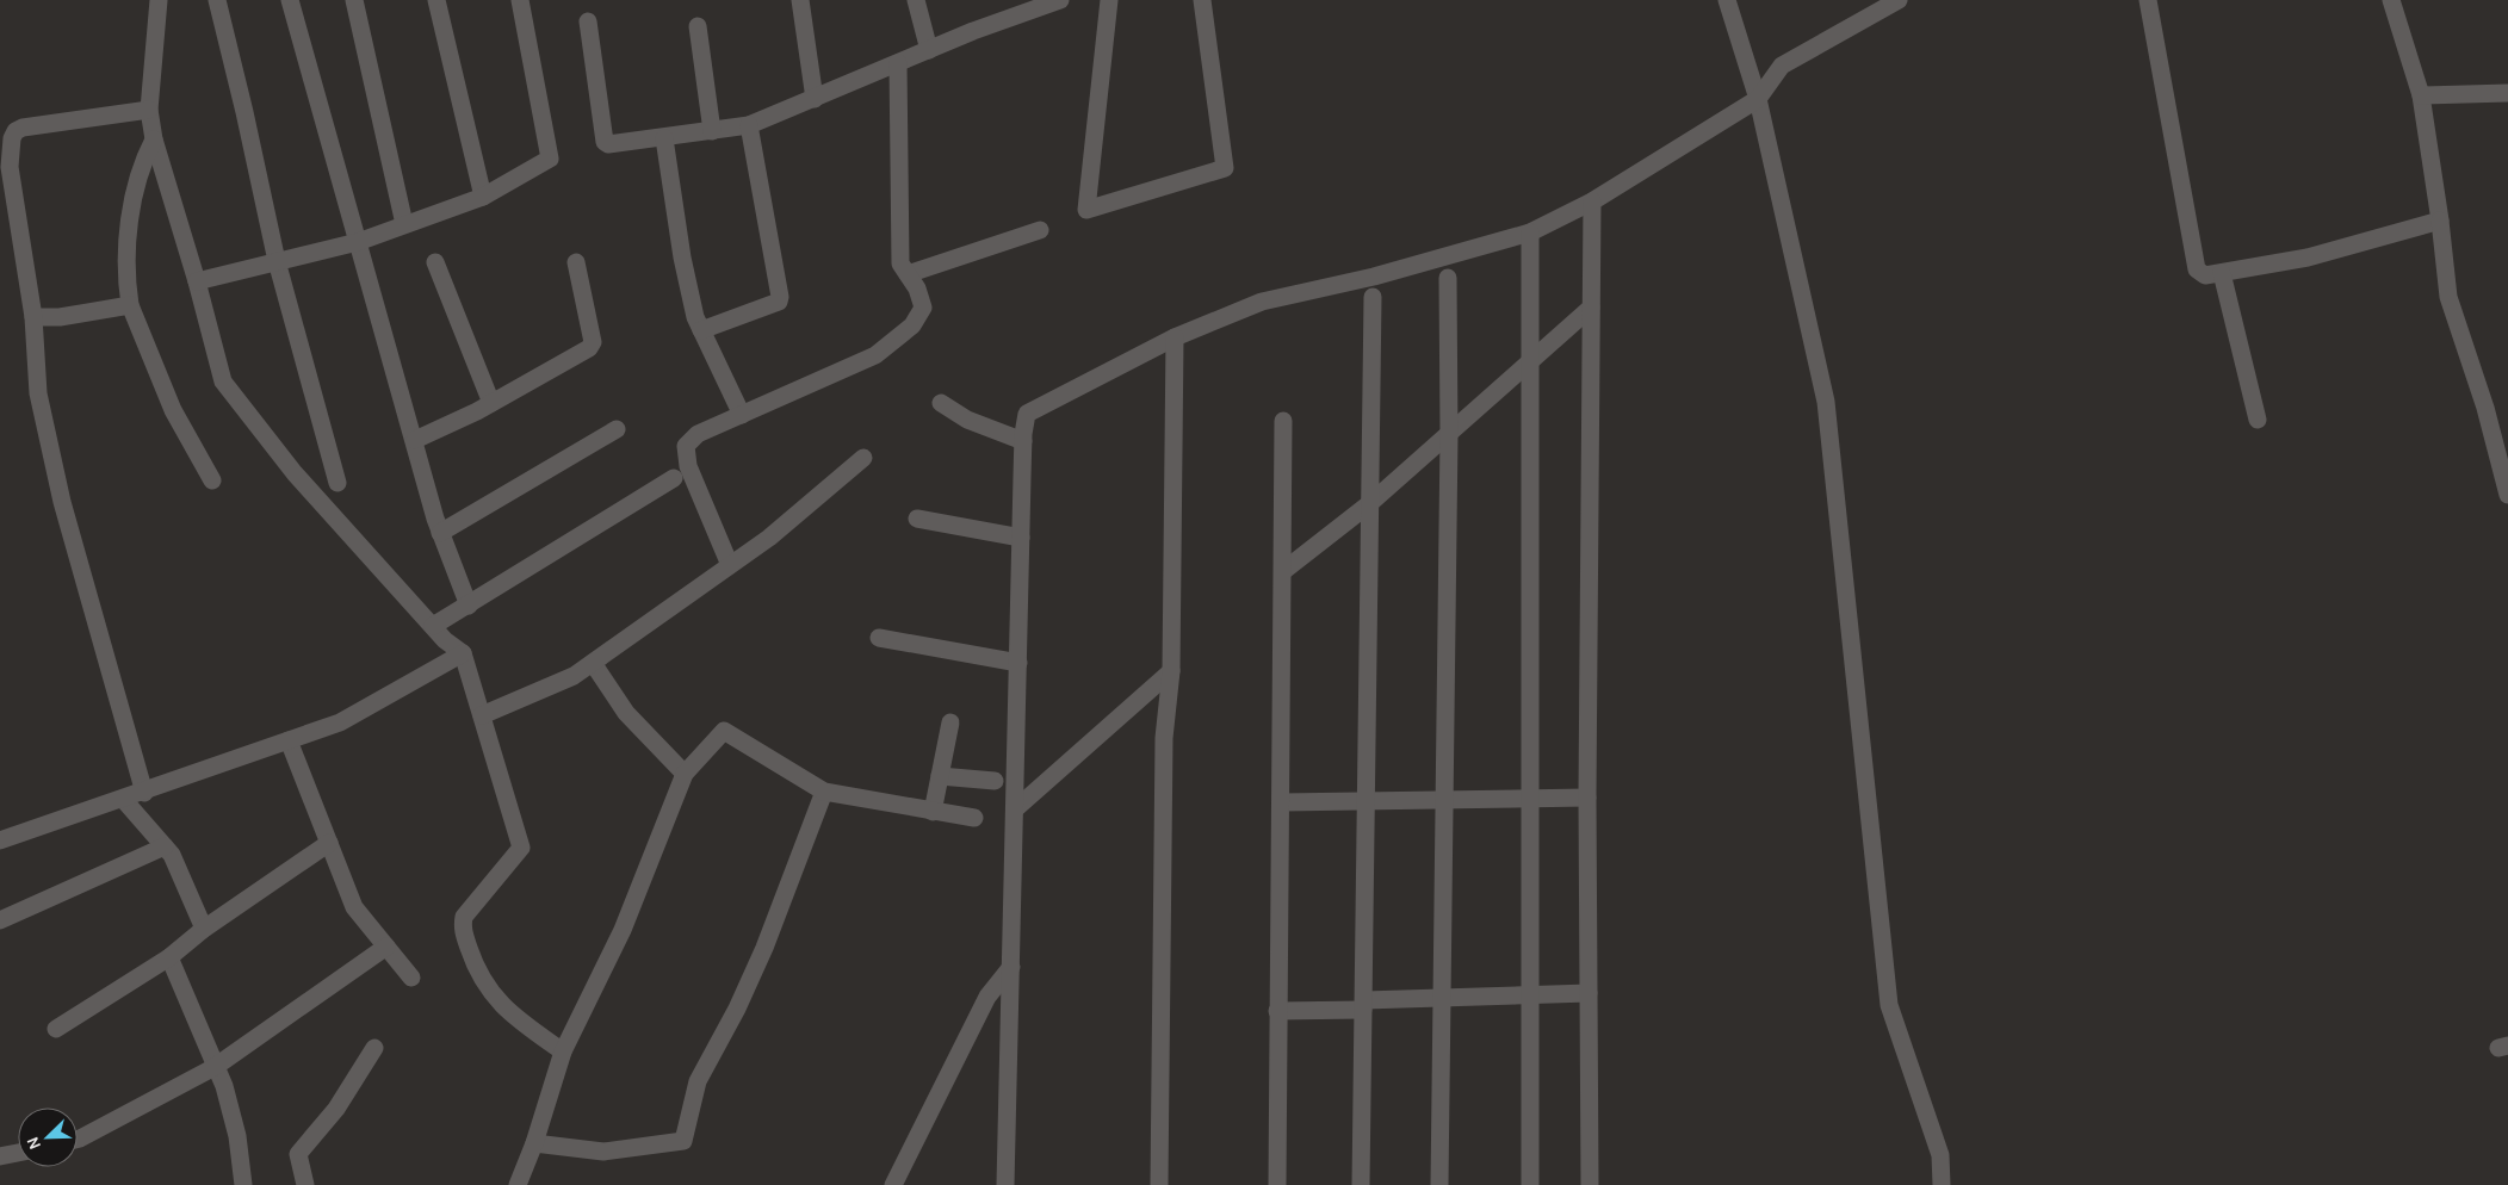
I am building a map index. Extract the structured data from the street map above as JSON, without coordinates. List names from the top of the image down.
{
  "north": "bottom left"
}
